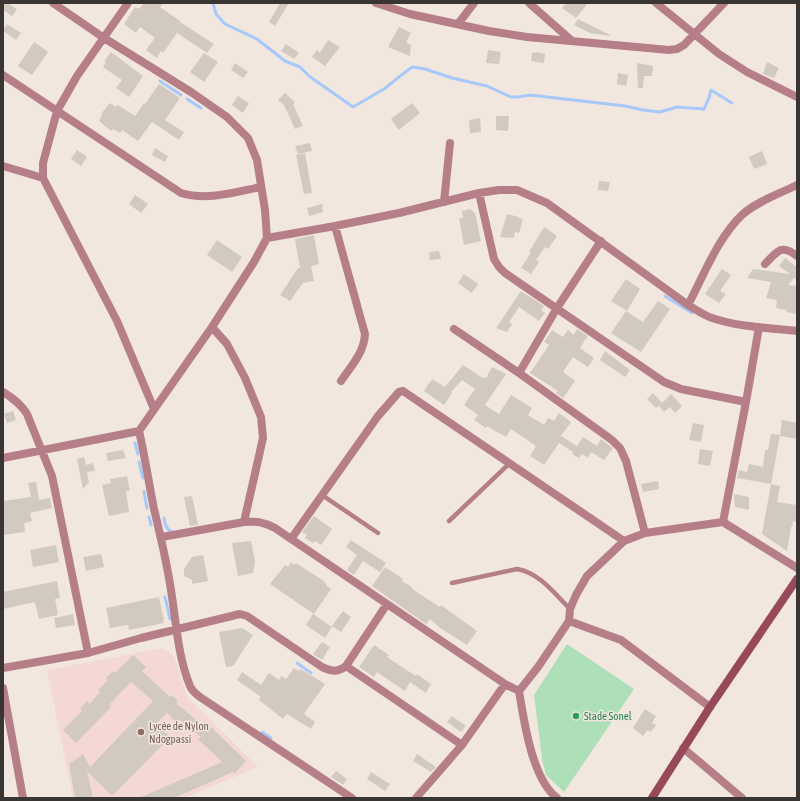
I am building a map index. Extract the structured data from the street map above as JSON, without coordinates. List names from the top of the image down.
{
  "places": ["Stade Sonel", "Lycée de Nylon Ndogpassi"]
}
